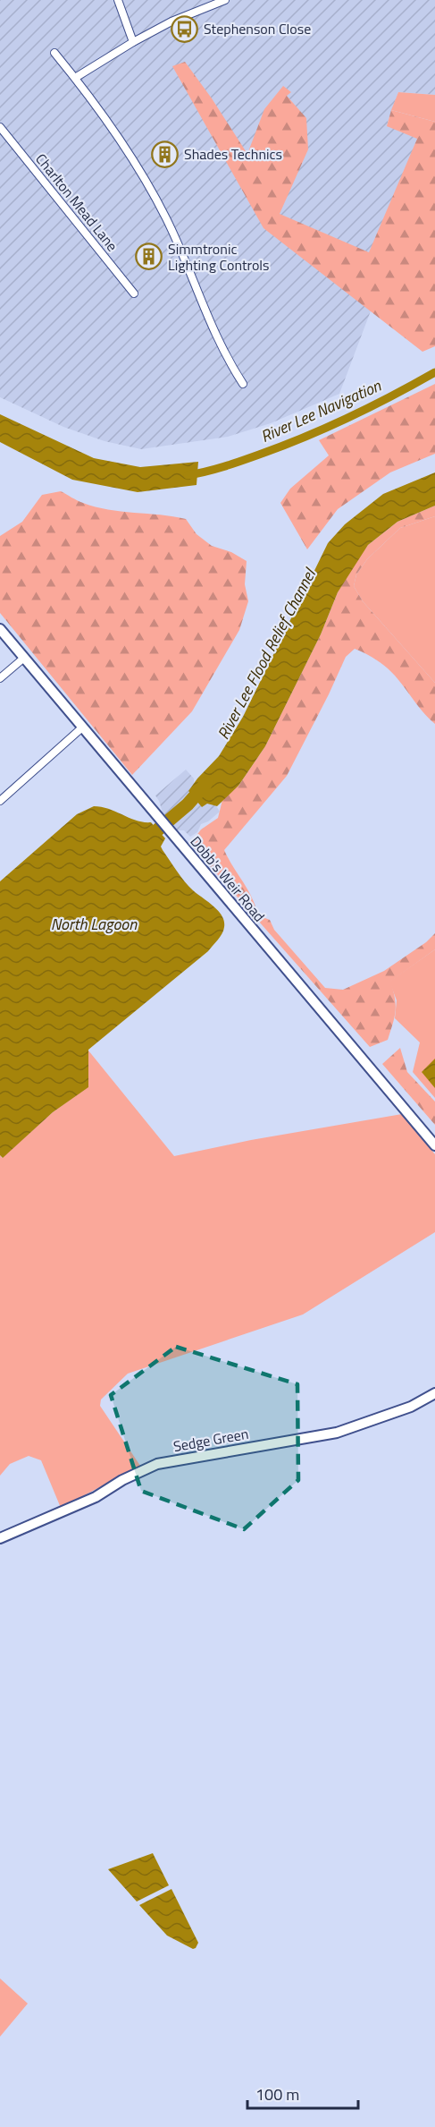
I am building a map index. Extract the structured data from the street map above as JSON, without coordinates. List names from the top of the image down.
{
  "streets": {
    "street": ["Charlton Mead Lane", "Dobb's Weir Road", "Sedge Green"]
  },
  "water": ["River Lee Navigation", "River Lee Flood Relief Channel", "North Lagoon"],
  "places": {
    "bus stop": ["Stephenson Close"],
    "building": ["Shades Technics", "Simmtronic Lighting Controls"]
  },
  "scale_bar": "100 m"
}
